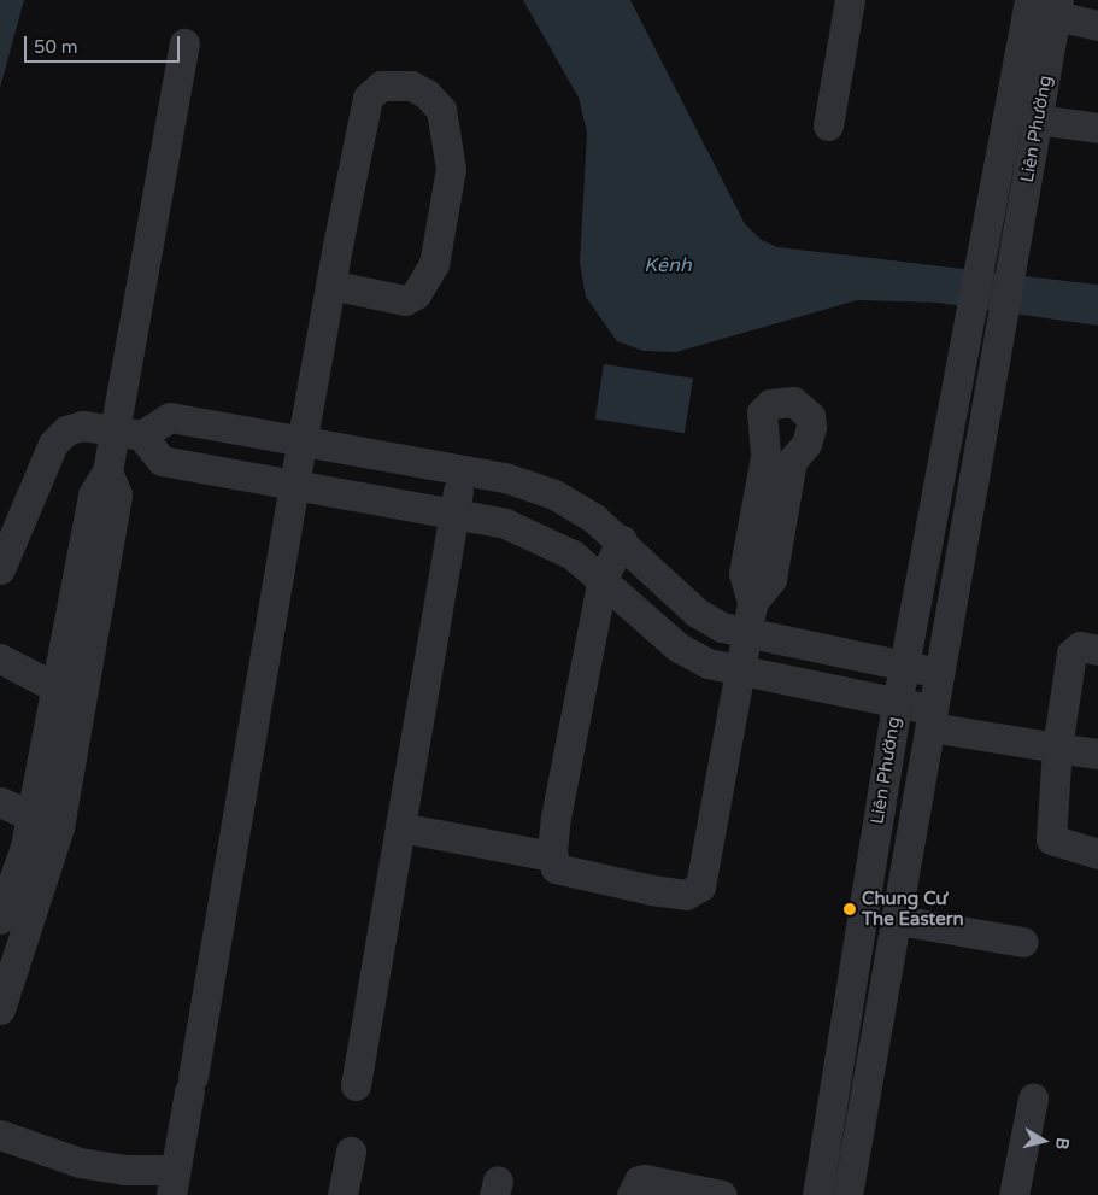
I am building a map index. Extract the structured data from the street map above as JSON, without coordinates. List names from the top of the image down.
{
  "streets": {
    "street": ["Liên Phường"]
  },
  "water": ["Kênh"],
  "places": ["Chung Cư The Eastern"],
  "scale_bar": "50 m",
  "north": "right"
}
